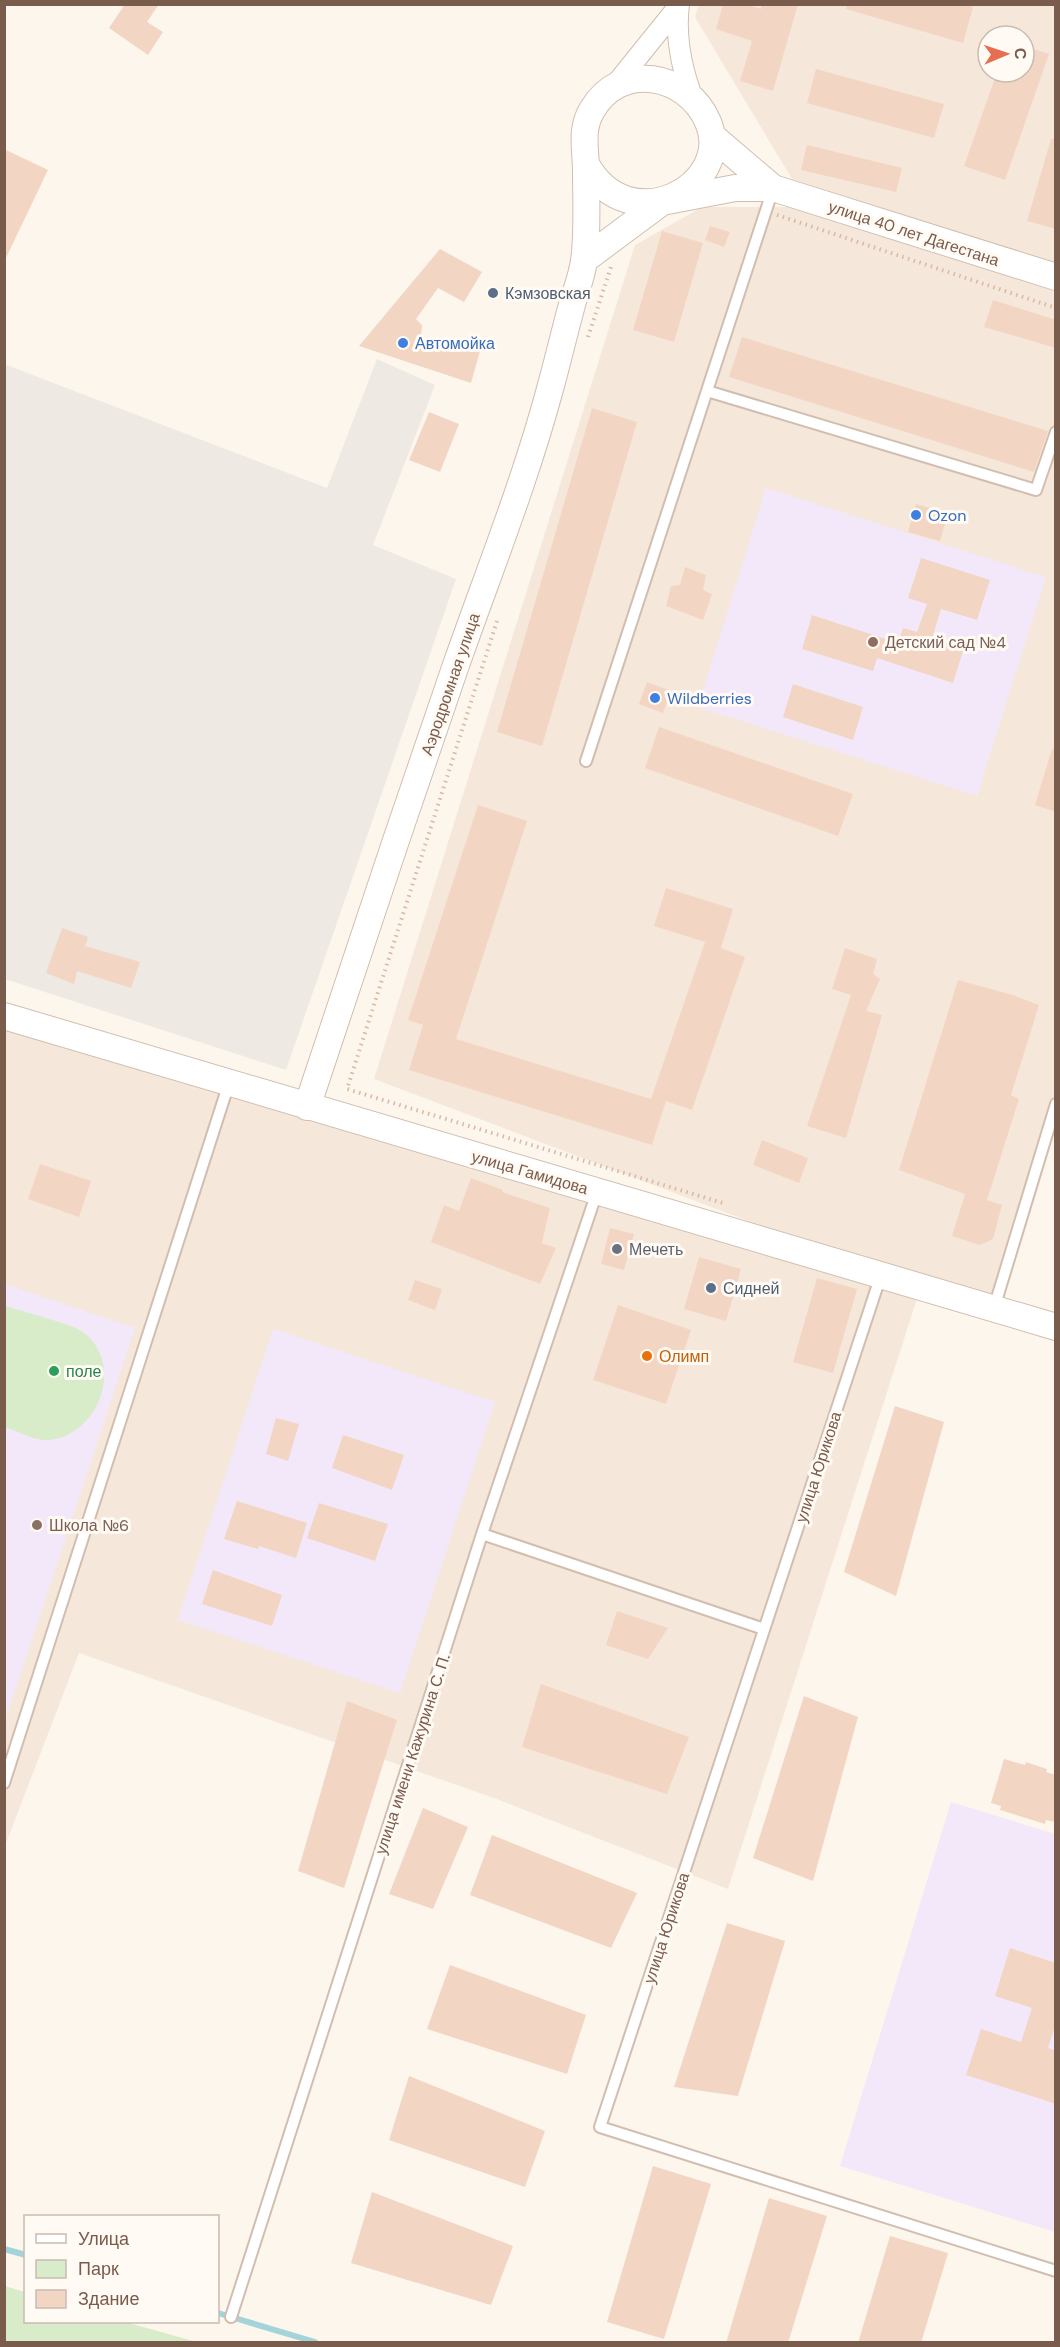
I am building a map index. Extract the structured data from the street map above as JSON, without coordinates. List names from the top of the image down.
{
  "streets": {
    "street": ["улица 40 лет Дагестана", "Аэродромная улица", "улица Гамидова"],
    "lane": ["улица Юрикова", "улица имени Кажурина С. П."]
  },
  "crossings": [
    ["Аэродромная улица", "улица Гамидова"],
    ["улица Гамидова", "улица Юрикова"],
    ["улица Гамидова", "улица имени Кажурина С. П."]
  ],
  "places": [
    "Кэмзовская",
    "Автомойка",
    "Ozon",
    "Детский сад №4",
    "Wildberries",
    "Мечеть",
    "Сидней",
    "Олимп",
    "поле",
    "Школа №6"
  ],
  "legend": ["Улица", "Парк", "Здание"],
  "north": "right"
}
